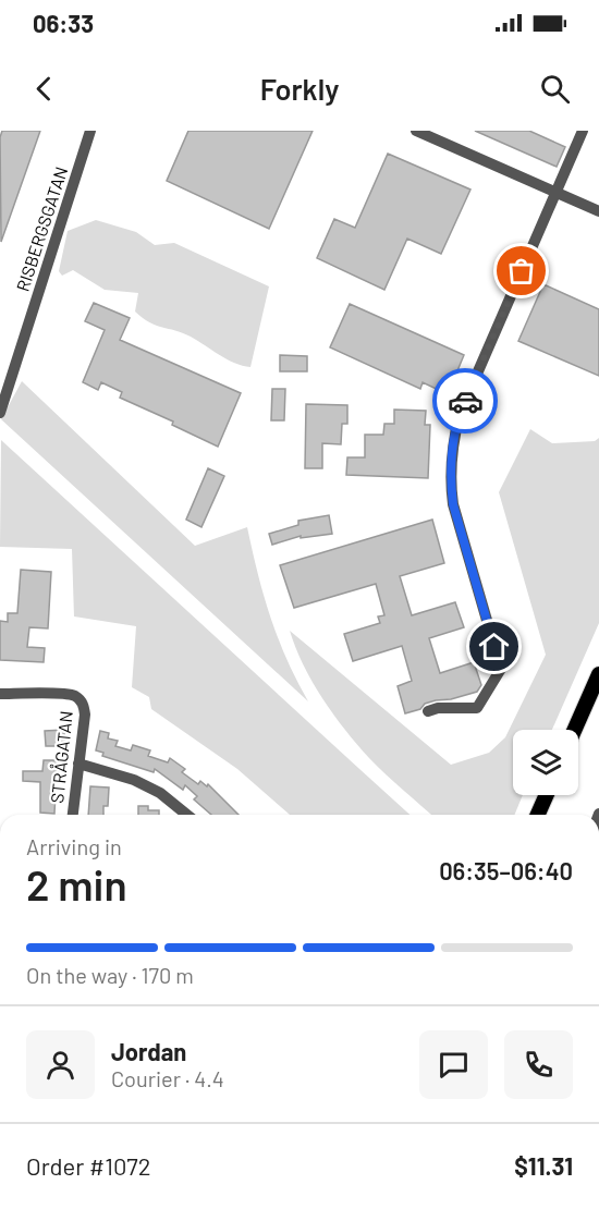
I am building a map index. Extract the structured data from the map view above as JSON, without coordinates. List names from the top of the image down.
{
  "streets": {
    "street": ["RISBERGSGATAN", "STRÅGATAN"]
  },
  "page": {
    "status": "06:33",
    "header": "Forkly",
    "heading": ["2 min", "Arriving in", "06:35–06:40"],
    "panel": [
      "Jordan",
      "Courier · 4.4",
      "Order #1072",
      "$11.31"
    ],
    "bar": "On the way · 170 m"
  }
}
